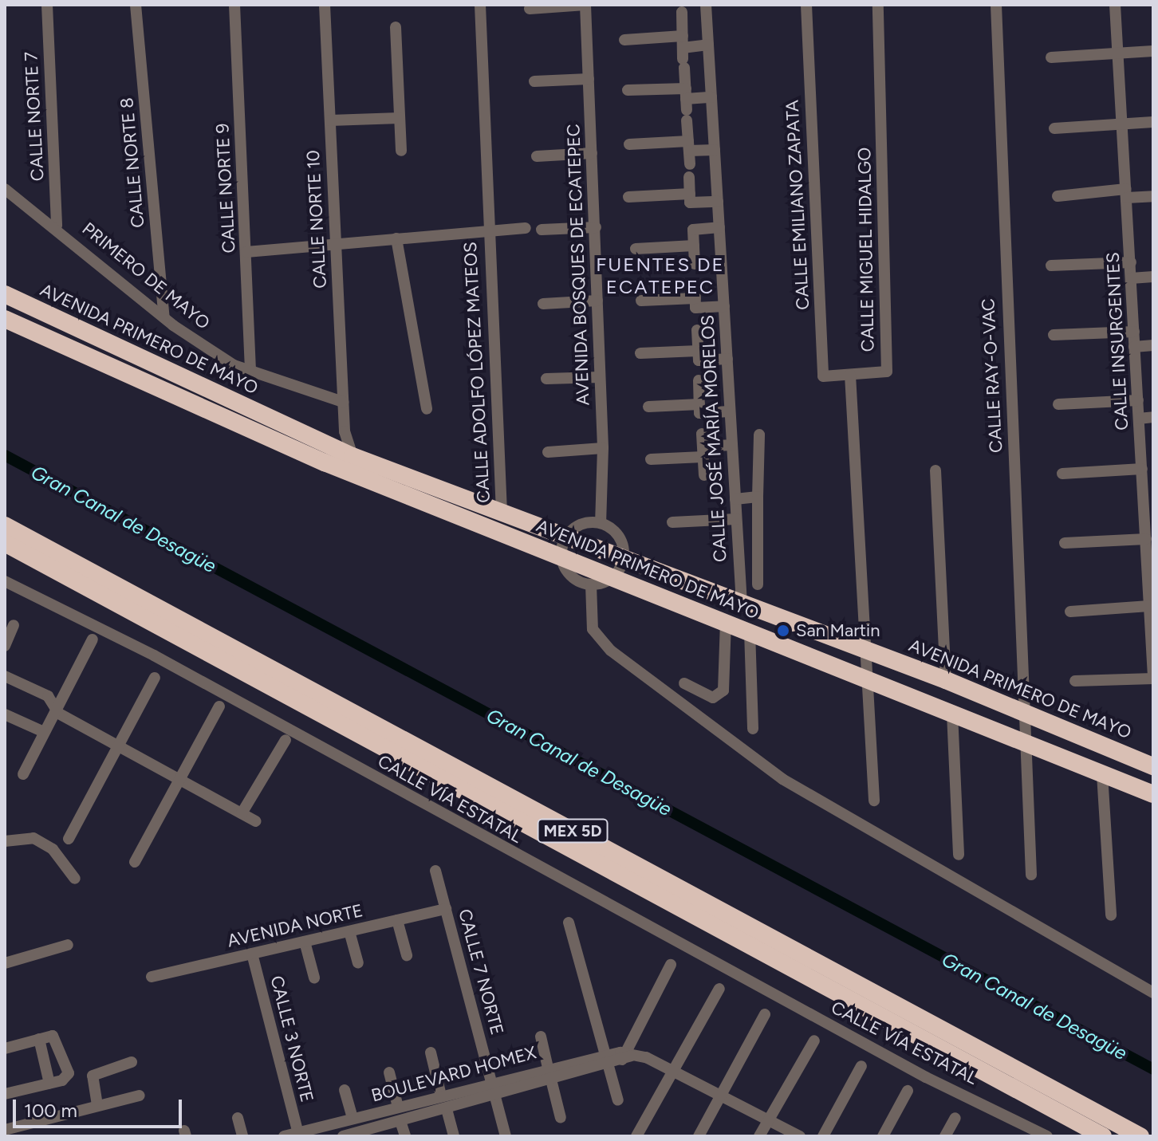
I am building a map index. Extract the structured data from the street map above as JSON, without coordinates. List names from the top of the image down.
{
  "streets": {
    "highway": ["AVENIDA PRIMERO DE MAYO", "MEX 5D"],
    "street": [
      "CALLE NORTE 7",
      "CALLE NORTE 8",
      "CALLE NORTE 9",
      "CALLE EMILIANO ZAPATA",
      "CALLE NORTE 10",
      "CALLE MIGUEL HIDALGO",
      "AVENIDA BOSQUES DE ECATEPEC",
      "PRIMERO DE MAYO",
      "CALLE INSURGENTES",
      "CALLE ADOLFO LÓPEZ MATEOS",
      "CALLE RAY-O-VAC",
      "CALLE JOSÉ MARÍA MORELOS",
      "CALLE VÍA ESTATAL",
      "AVENIDA NORTE",
      "CALLE 7 NORTE",
      "CALLE 3 NORTE",
      "BOULEVARD HOMEX"
    ]
  },
  "crossings": [
    ["CALLE NORTE 7", "PRIMERO DE MAYO"],
    ["CALLE NORTE 8", "PRIMERO DE MAYO"],
    ["CALLE NORTE 9", "PRIMERO DE MAYO"],
    ["CALLE NORTE 9", "CALLE ADOLFO LÓPEZ MATEOS"],
    ["CALLE EMILIANO ZAPATA", "CALLE MIGUEL HIDALGO"],
    ["CALLE NORTE 10", "PRIMERO DE MAYO"],
    ["CALLE NORTE 10", "AVENIDA PRIMERO DE MAYO"],
    ["CALLE NORTE 10", "CALLE ADOLFO LÓPEZ MATEOS"],
    ["CALLE MIGUEL HIDALGO", "AVENIDA PRIMERO DE MAYO"],
    ["AVENIDA PRIMERO DE MAYO", "CALLE ADOLFO LÓPEZ MATEOS"],
    ["AVENIDA PRIMERO DE MAYO", "CALLE RAY-O-VAC"],
    ["AVENIDA PRIMERO DE MAYO", "CALLE JOSÉ MARÍA MORELOS"],
    ["AVENIDA NORTE", "CALLE 7 NORTE"],
    ["AVENIDA NORTE", "CALLE 3 NORTE"],
    ["CALLE 7 NORTE", "BOULEVARD HOMEX"],
    ["CALLE 3 NORTE", "BOULEVARD HOMEX"]
  ],
  "districts": ["FUENTES DE ECATEPEC"],
  "water": ["Gran Canal de Desagüe"],
  "places": ["San Martin"],
  "scale_bar": "100 m"
}
